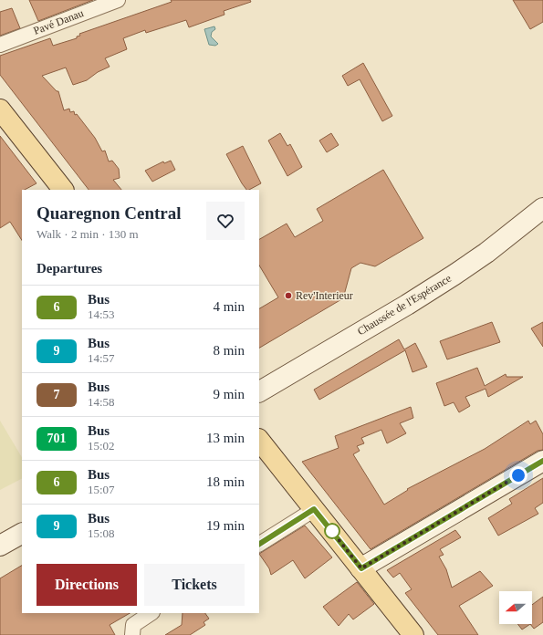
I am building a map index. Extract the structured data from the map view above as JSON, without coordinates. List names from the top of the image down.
{
  "streets": {
    "main road": ["Chaussée de l'Espérance"],
    "street": ["Pavé Danau"]
  },
  "places": ["Rev'Interieur"],
  "lines": ["bus line 6"],
  "north": "left",
  "page": {
    "heading": [
      ["Quaregnon Central", "Walk · 2 min · 130 m"],
      "Departures"
    ],
    "list": [
      {
        "mark": "6",
        "name": "Bus",
        "note": "14:53",
        "value": "4 min"
      },
      {
        "mark": "9",
        "name": "Bus",
        "note": "14:57",
        "value": "8 min"
      },
      {
        "mark": "7",
        "name": "Bus",
        "note": "14:58",
        "value": "9 min"
      },
      {
        "mark": "701",
        "name": "Bus",
        "note": "15:02",
        "value": "13 min"
      },
      {
        "mark": "6",
        "name": "Bus",
        "note": "15:07",
        "value": "18 min"
      },
      {
        "mark": "9",
        "name": "Bus",
        "note": "15:08",
        "value": "19 min"
      }
    ],
    "buttons": ["Directions", "Tickets"]
  }
}
